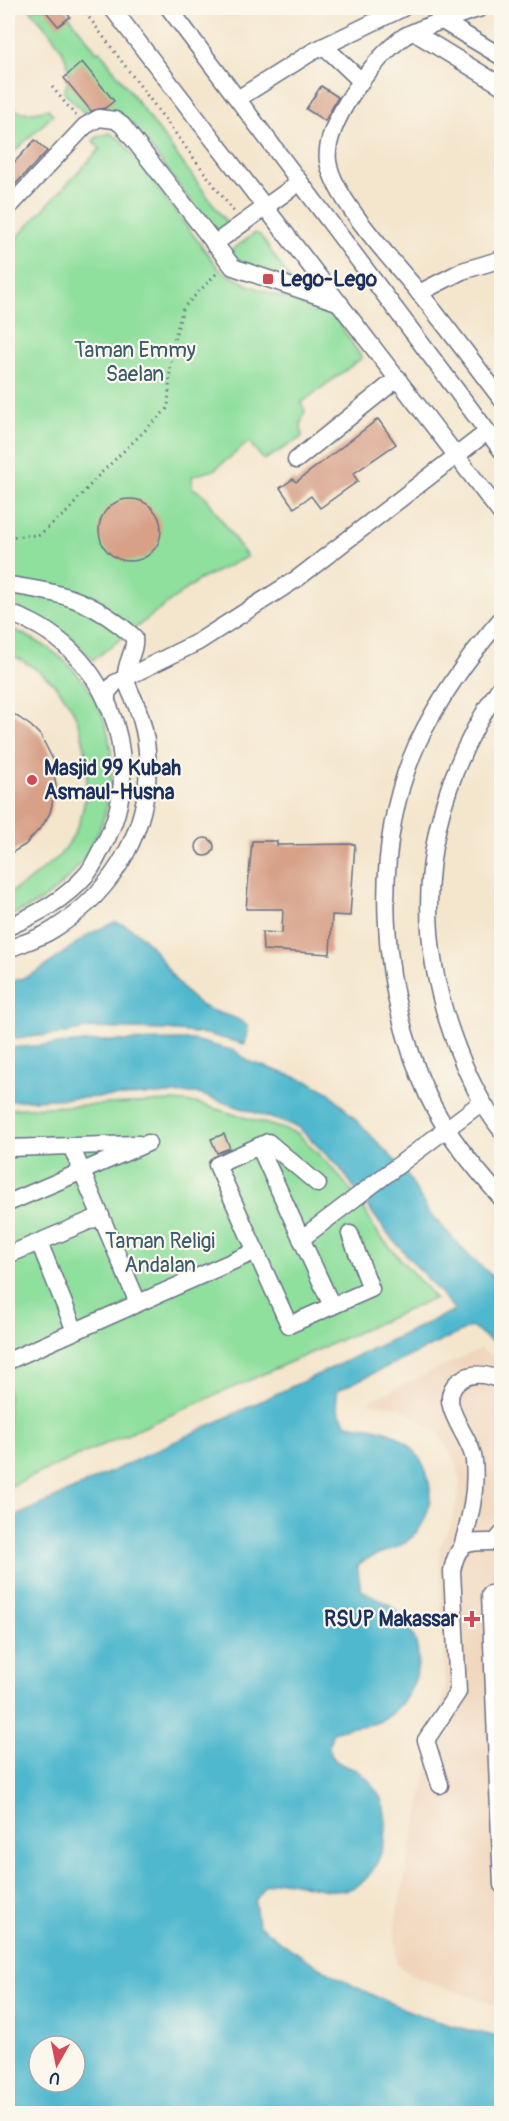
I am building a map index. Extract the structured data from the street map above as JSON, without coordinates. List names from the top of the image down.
{
  "parks": ["Taman Emmy Saelan", "Taman Religi Andalan"],
  "places": {
    "transit": ["Lego-Lego"],
    "other": ["Masjid 99 Kubah Asmaul-Husna"],
    "health": ["RSUP Makassar"]
  },
  "north": "bottom"
}
